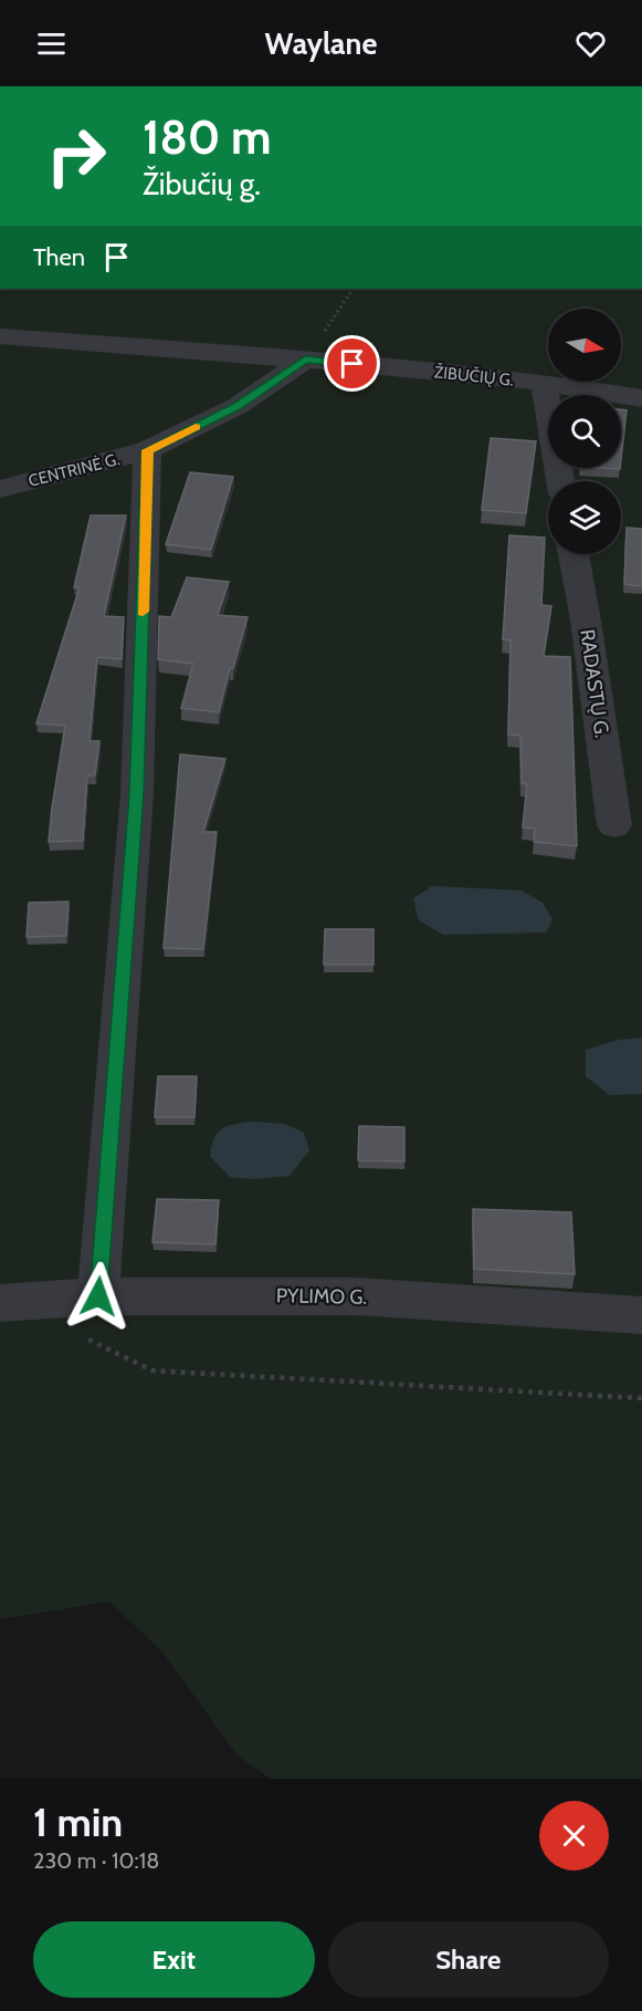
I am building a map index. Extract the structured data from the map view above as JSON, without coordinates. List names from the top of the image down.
{
  "streets": {
    "street": [
      "ŽIBUČIŲ G.",
      "CENTRINĖ G.",
      "RADASTŲ G.",
      "PYLIMO G."
    ]
  },
  "north": "right",
  "page": {
    "header": "Waylane",
    "turn": ["180 m", "Žibučių g."],
    "then": "Then",
    "heading": ["1 min", "230 m · 10:18"],
    "buttons": ["Exit", "Share"]
  }
}
